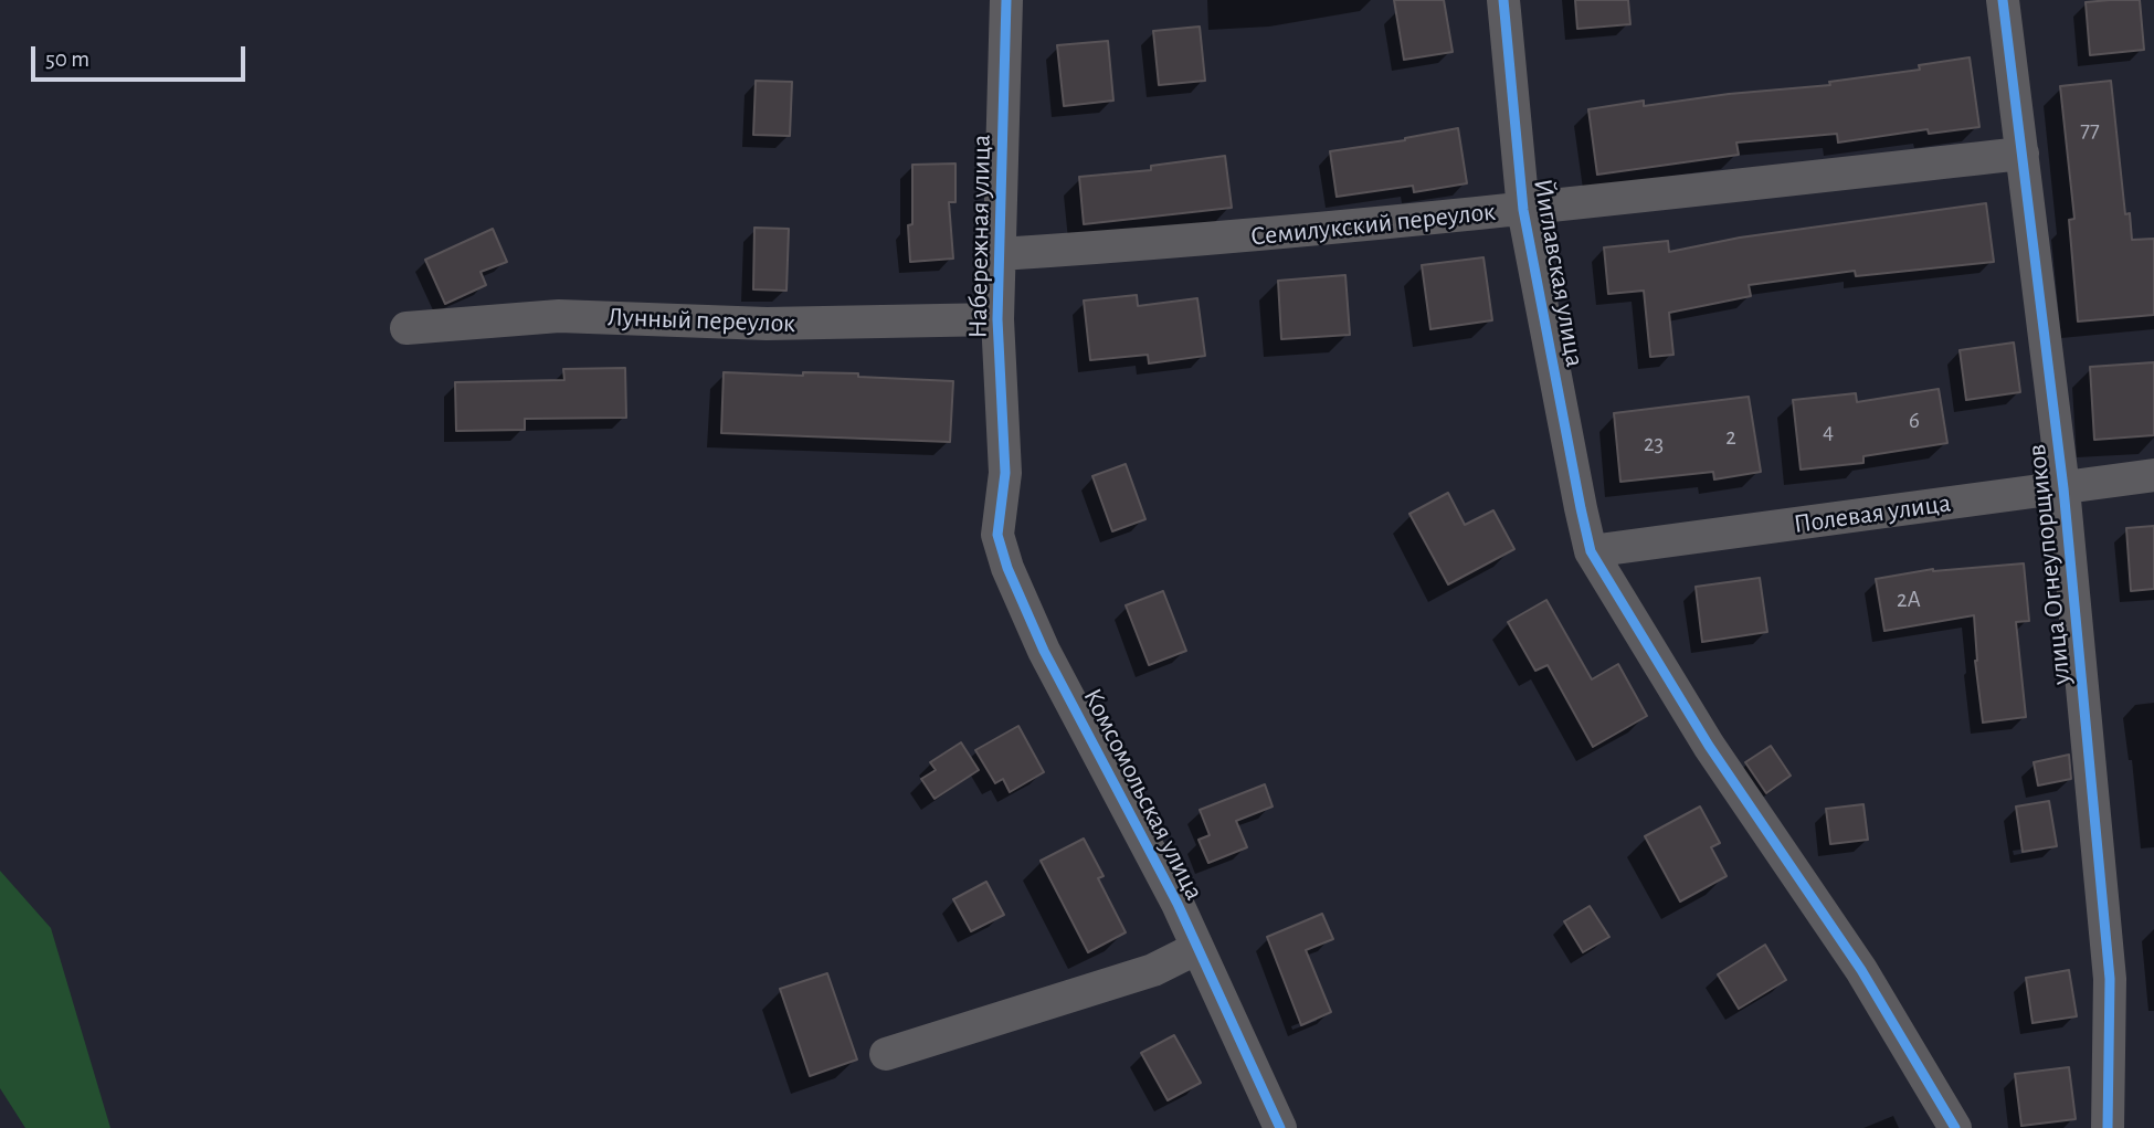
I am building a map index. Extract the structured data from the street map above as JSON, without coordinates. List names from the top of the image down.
{
  "streets": {
    "street": [
      "Семилукский переулок",
      "Набережная улица",
      "Йиглавская улица",
      "Лунный переулок",
      "Полевая улица",
      "улица Огнеупорщиков",
      "Комсомольская улица"
    ]
  },
  "crossings": [
    ["Семилукский переулок", "Набережная улица"],
    ["Семилукский переулок", "Йиглавская улица"],
    ["Семилукский переулок", "улица Огнеупорщиков"],
    ["Набережная улица", "Лунный переулок"],
    ["Набережная улица", "Комсомольская улица"],
    ["Йиглавская улица", "Полевая улица"],
    ["Полевая улица", "улица Огнеупорщиков"]
  ],
  "house_numbers": [
    "77",
    "6",
    "4",
    "2",
    "23",
    "2А"
  ],
  "scale_bar": "50 m"
}
